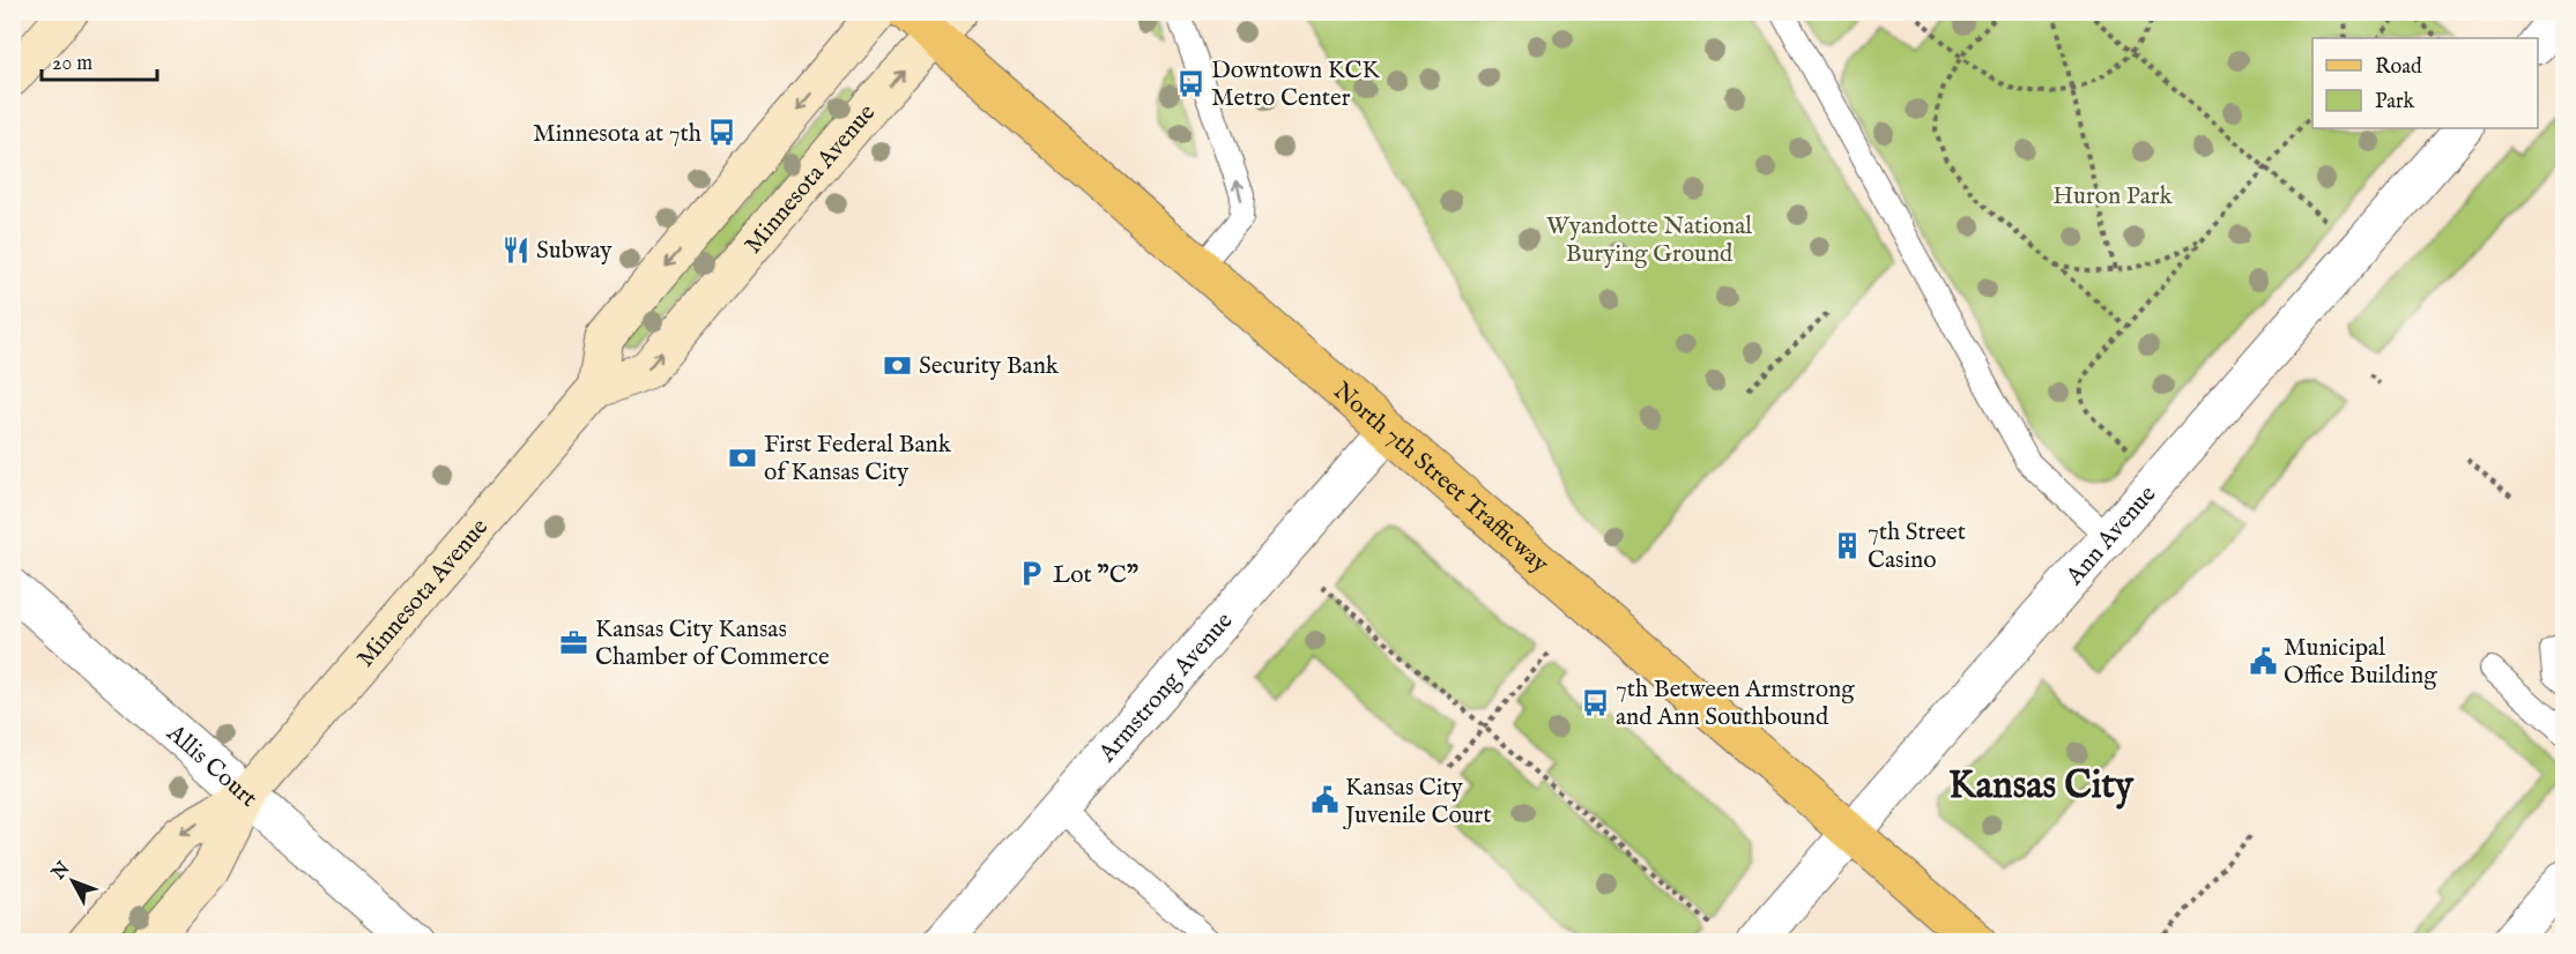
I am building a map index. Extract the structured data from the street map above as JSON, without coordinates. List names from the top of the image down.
{
  "streets": {
    "main road": ["Minnesota Avenue", "North 7th Street Trafficway"],
    "street": ["Ann Avenue", "Armstrong Avenue", "Allis Court"]
  },
  "crossings": [
    ["Minnesota Avenue", "North 7th Street Trafficway"],
    ["Minnesota Avenue", "Allis Court"],
    ["North 7th Street Trafficway", "Ann Avenue"],
    ["North 7th Street Trafficway", "Armstrong Avenue"]
  ],
  "districts": ["Kansas City"],
  "parks": ["Huron Park", "Wyandotte National Burying Ground"],
  "places": {
    "bus stop": ["Downtown KCK Metro Center", "Minnesota at 7th", "7th Between Armstrong and Ann Southbound"],
    "restaurant": ["Subway"],
    "bank": ["Security Bank", "First Federal Bank of Kansas City"],
    "building": ["7th Street Casino"],
    "parking": ["Lot \"C\""],
    "office": ["Kansas City Kansas Chamber of Commerce"],
    "public building": ["Municipal Office Building", "Kansas City Juvenile Court"]
  },
  "legend": ["Road", "Park"],
  "scale_bar": "20 m",
  "north": "top left"
}
